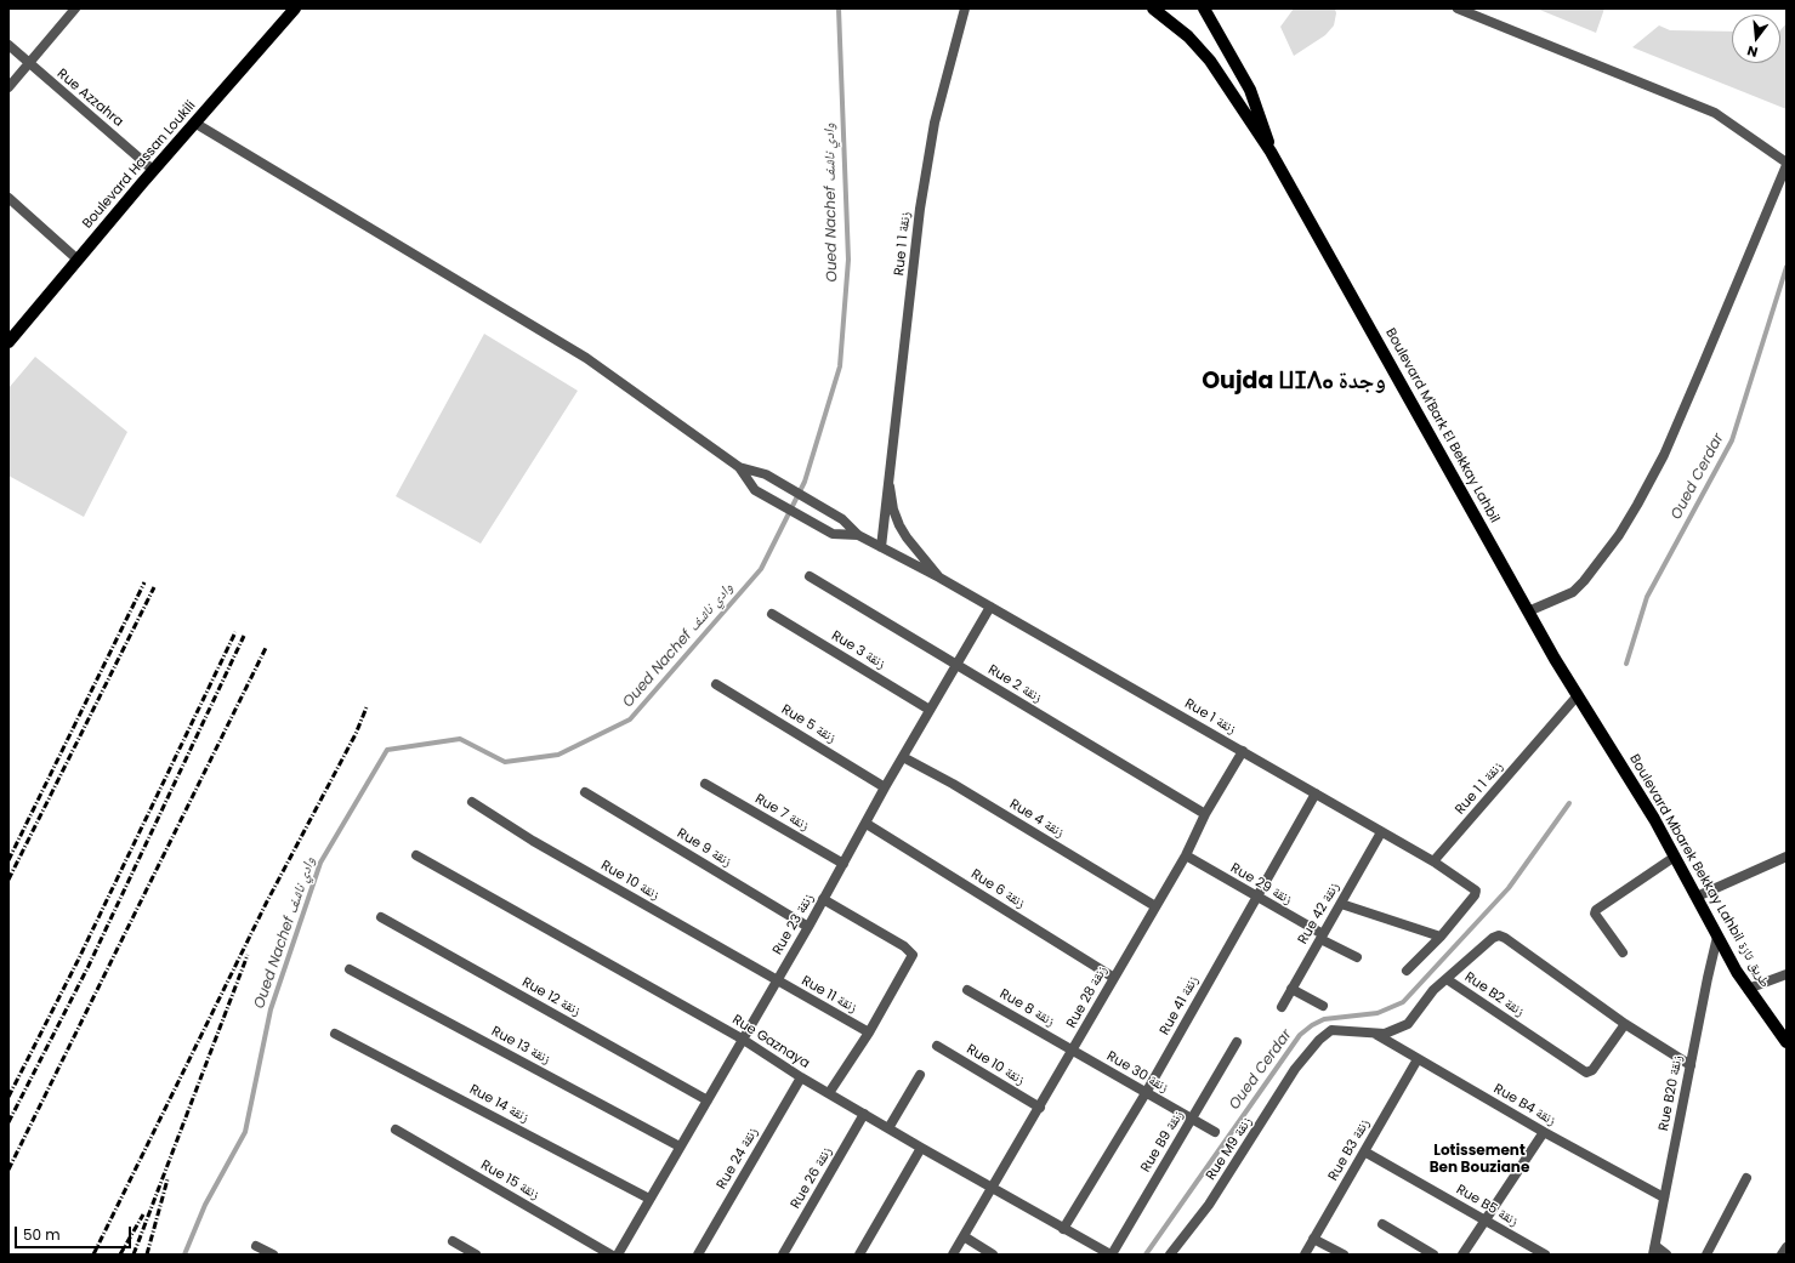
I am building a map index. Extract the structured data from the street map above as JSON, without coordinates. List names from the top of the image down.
{
  "streets": {
    "main road": ["Boulevard Hassan Loukili", "Boulevard M'Bark El Bekkay Lahbil", "Boulevard Mbarek Bekkay Lahbil طريق تازة"],
    "street": [
      "Rue Azzahra",
      "Rue 1 زنقة 1",
      "Rue 3 زنقة",
      "Rue 2 زنقة",
      "Rue زنقة 1",
      "Rue 5 زنقة",
      "Rue 7 زنقة",
      "Rue 4 زنقة",
      "Rue 9 زنقة",
      "Rue 10 زنقة",
      "Rue 29 زنقة",
      "Rue 6 زنقة",
      "Rue 42 زنقة",
      "Rue 23 زنقة",
      "Rue 11 زنقة",
      "Rue B2 زنقة",
      "Rue 12 زنقة",
      "Rue 28 زنقة",
      "Rue 41 زنقة",
      "Rue 8 زنقة",
      "Rue Gaznaya",
      "Rue 13 زنقة",
      "Rue 30 زنقة",
      "Rue B20 زنقة",
      "Rue 14 زنقة",
      "Rue B4 زنقة",
      "Rue B9 زنقة",
      "Rue M9 زنقة",
      "Rue B3 زنقة",
      "Rue 24 زنقة",
      "Rue 26 زنقة",
      "Rue 15 زنقة",
      "Rue B5 زنقة"
    ]
  },
  "crossings": [
    ["Rue Azzahra", "Boulevard Hassan Loukili"],
    ["Rue 1 زنقة 1", "Boulevard M'Bark El Bekkay Lahbil"],
    ["Rue 1 زنقة 1", "Rue زنقة 1"],
    ["Boulevard M'Bark El Bekkay Lahbil", "Boulevard Mbarek Bekkay Lahbil طريق تازة"],
    ["Rue 3 زنقة", "Rue 23 زنقة"],
    ["Rue 2 زنقة", "Rue 23 زنقة"],
    ["Rue 2 زنقة", "Rue 28 زنقة"],
    ["Rue زنقة 1", "Rue 42 زنقة"],
    ["Rue زنقة 1", "Rue 23 زنقة"],
    ["Rue زنقة 1", "Rue 28 زنقة"],
    ["Rue زنقة 1", "Rue 41 زنقة"],
    ["Rue 5 زنقة", "Rue 23 زنقة"],
    ["Rue 7 زنقة", "Rue 23 زنقة"],
    ["Rue 4 زنقة", "Rue 23 زنقة"],
    ["Rue 4 زنقة", "Rue 28 زنقة"],
    ["Rue 9 زنقة", "Rue 23 زنقة"],
    ["Boulevard Mbarek Bekkay Lahbil طريق تازة", "Rue B20 زنقة"],
    ["Rue 10 زنقة", "Rue 23 زنقة"],
    ["Rue 10 زنقة", "Rue 11 زنقة"],
    ["Rue 10 زنقة", "Rue 28 زنقة"],
    ["Rue 29 زنقة", "Rue 42 زنقة"],
    ["Rue 29 زنقة", "Rue 28 زنقة"],
    ["Rue 29 زنقة", "Rue 41 زنقة"],
    ["Rue 6 زنقة", "Rue 23 زنقة"],
    ["Rue 6 زنقة", "Rue 28 زنقة"],
    ["Rue 23 زنقة", "Rue 11 زنقة"],
    ["Rue 23 زنقة", "Rue 12 زنقة"],
    ["Rue 23 زنقة", "Rue Gaznaya"],
    ["Rue 23 زنقة", "Rue 13 زنقة"],
    ["Rue 23 زنقة", "Rue 14 زنقة"],
    ["Rue B2 زنقة", "Rue B20 زنقة"],
    ["Rue B2 زنقة", "Rue M9 زنقة"],
    ["Rue 28 زنقة", "Rue 8 زنقة"],
    ["Rue 28 زنقة", "Rue Gaznaya"],
    ["Rue 28 زنقة", "Rue 30 زنقة"],
    ["Rue 41 زنقة", "Rue Gaznaya"],
    ["Rue 41 زنقة", "Rue 30 زنقة"],
    ["Rue 8 زنقة", "Rue 30 زنقة"],
    ["Rue Gaznaya", "Rue B9 زنقة"],
    ["Rue Gaznaya", "Rue 24 زنقة"],
    ["Rue Gaznaya", "Rue 26 زنقة"],
    ["Rue 30 زنقة", "Rue B9 زنقة"],
    ["Rue B20 زنقة", "Rue B4 زنقة"],
    ["Rue B4 زنقة", "Rue M9 زنقة"],
    ["Rue B4 زنقة", "Rue B3 زنقة"],
    ["Rue B3 زنقة", "Rue B5 زنقة"]
  ],
  "districts": ["Oujda ⵡⵊⴷⴰ وجدة", "Lotissement Ben Bouziane"],
  "water": ["Oued Nachef وادي ناشف", "Oued Cerdar"],
  "scale_bar": "50 m",
  "north": "bottom"
}
